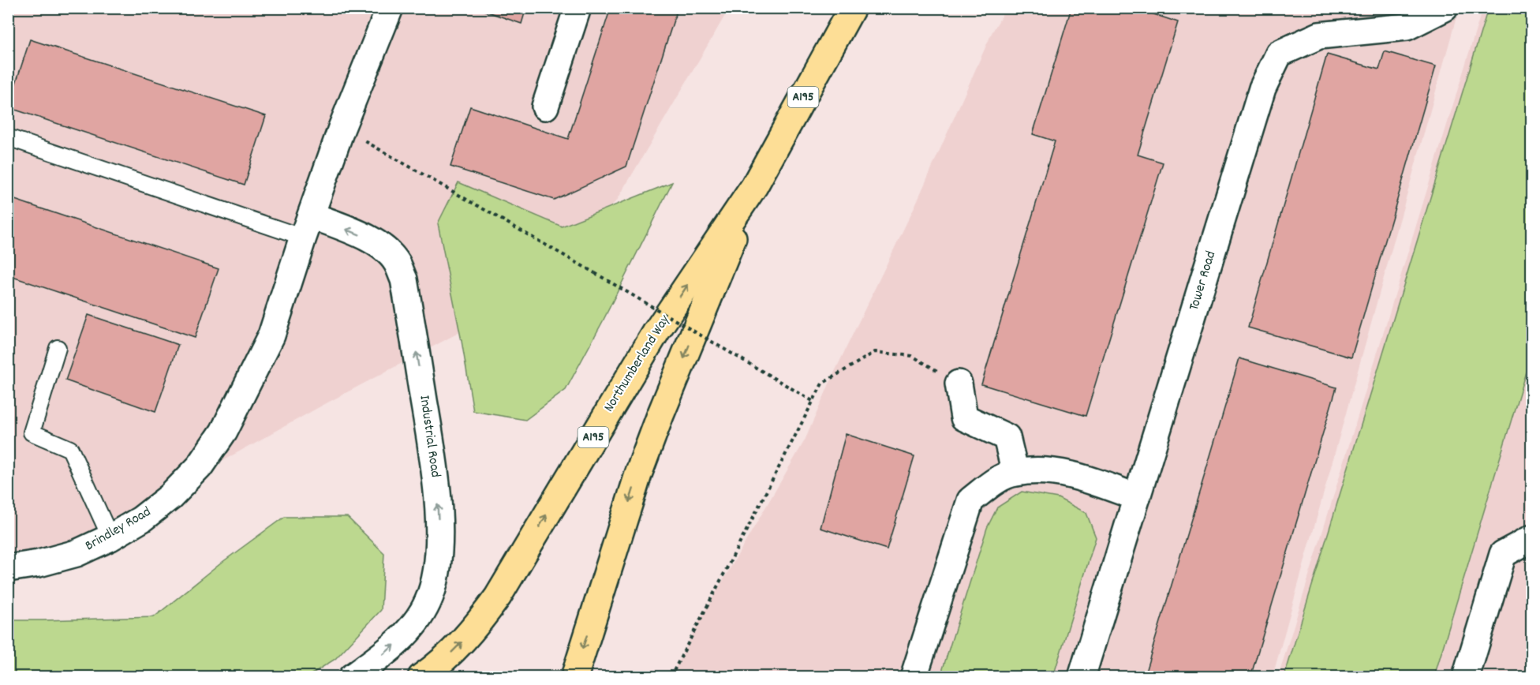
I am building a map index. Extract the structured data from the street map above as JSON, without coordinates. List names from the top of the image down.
{
  "streets": {
    "main road": ["A195", "Northumberland Way"],
    "street": ["Tower Road", "Industrial Road", "Brindley Road"]
  },
  "crossings": [
    ["Industrial Road", "Brindley Road"]
  ],
  "one_way": ["Industrial Road"]
}
